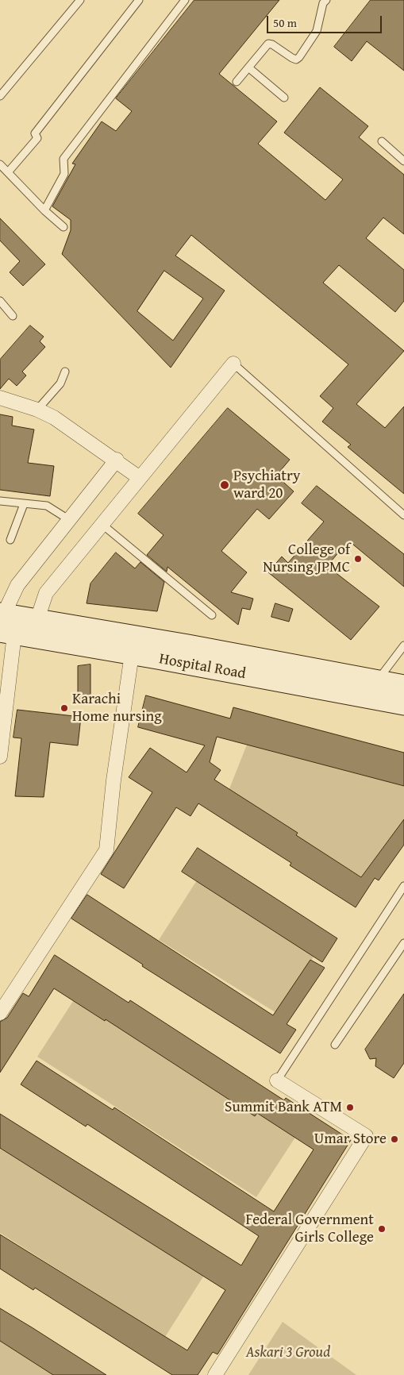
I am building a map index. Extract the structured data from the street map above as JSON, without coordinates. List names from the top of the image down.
{
  "streets": {
    "main road": ["Hospital Road"]
  },
  "parks": ["Askari 3 Groud"],
  "places": [
    "Psychiatry ward 20",
    "College of Nursing JPMC",
    "Karachi Home nursing",
    "Summit Bank ATM",
    "Umar Store",
    "Federal Government Girls College"
  ],
  "scale_bar": "50 m"
}
